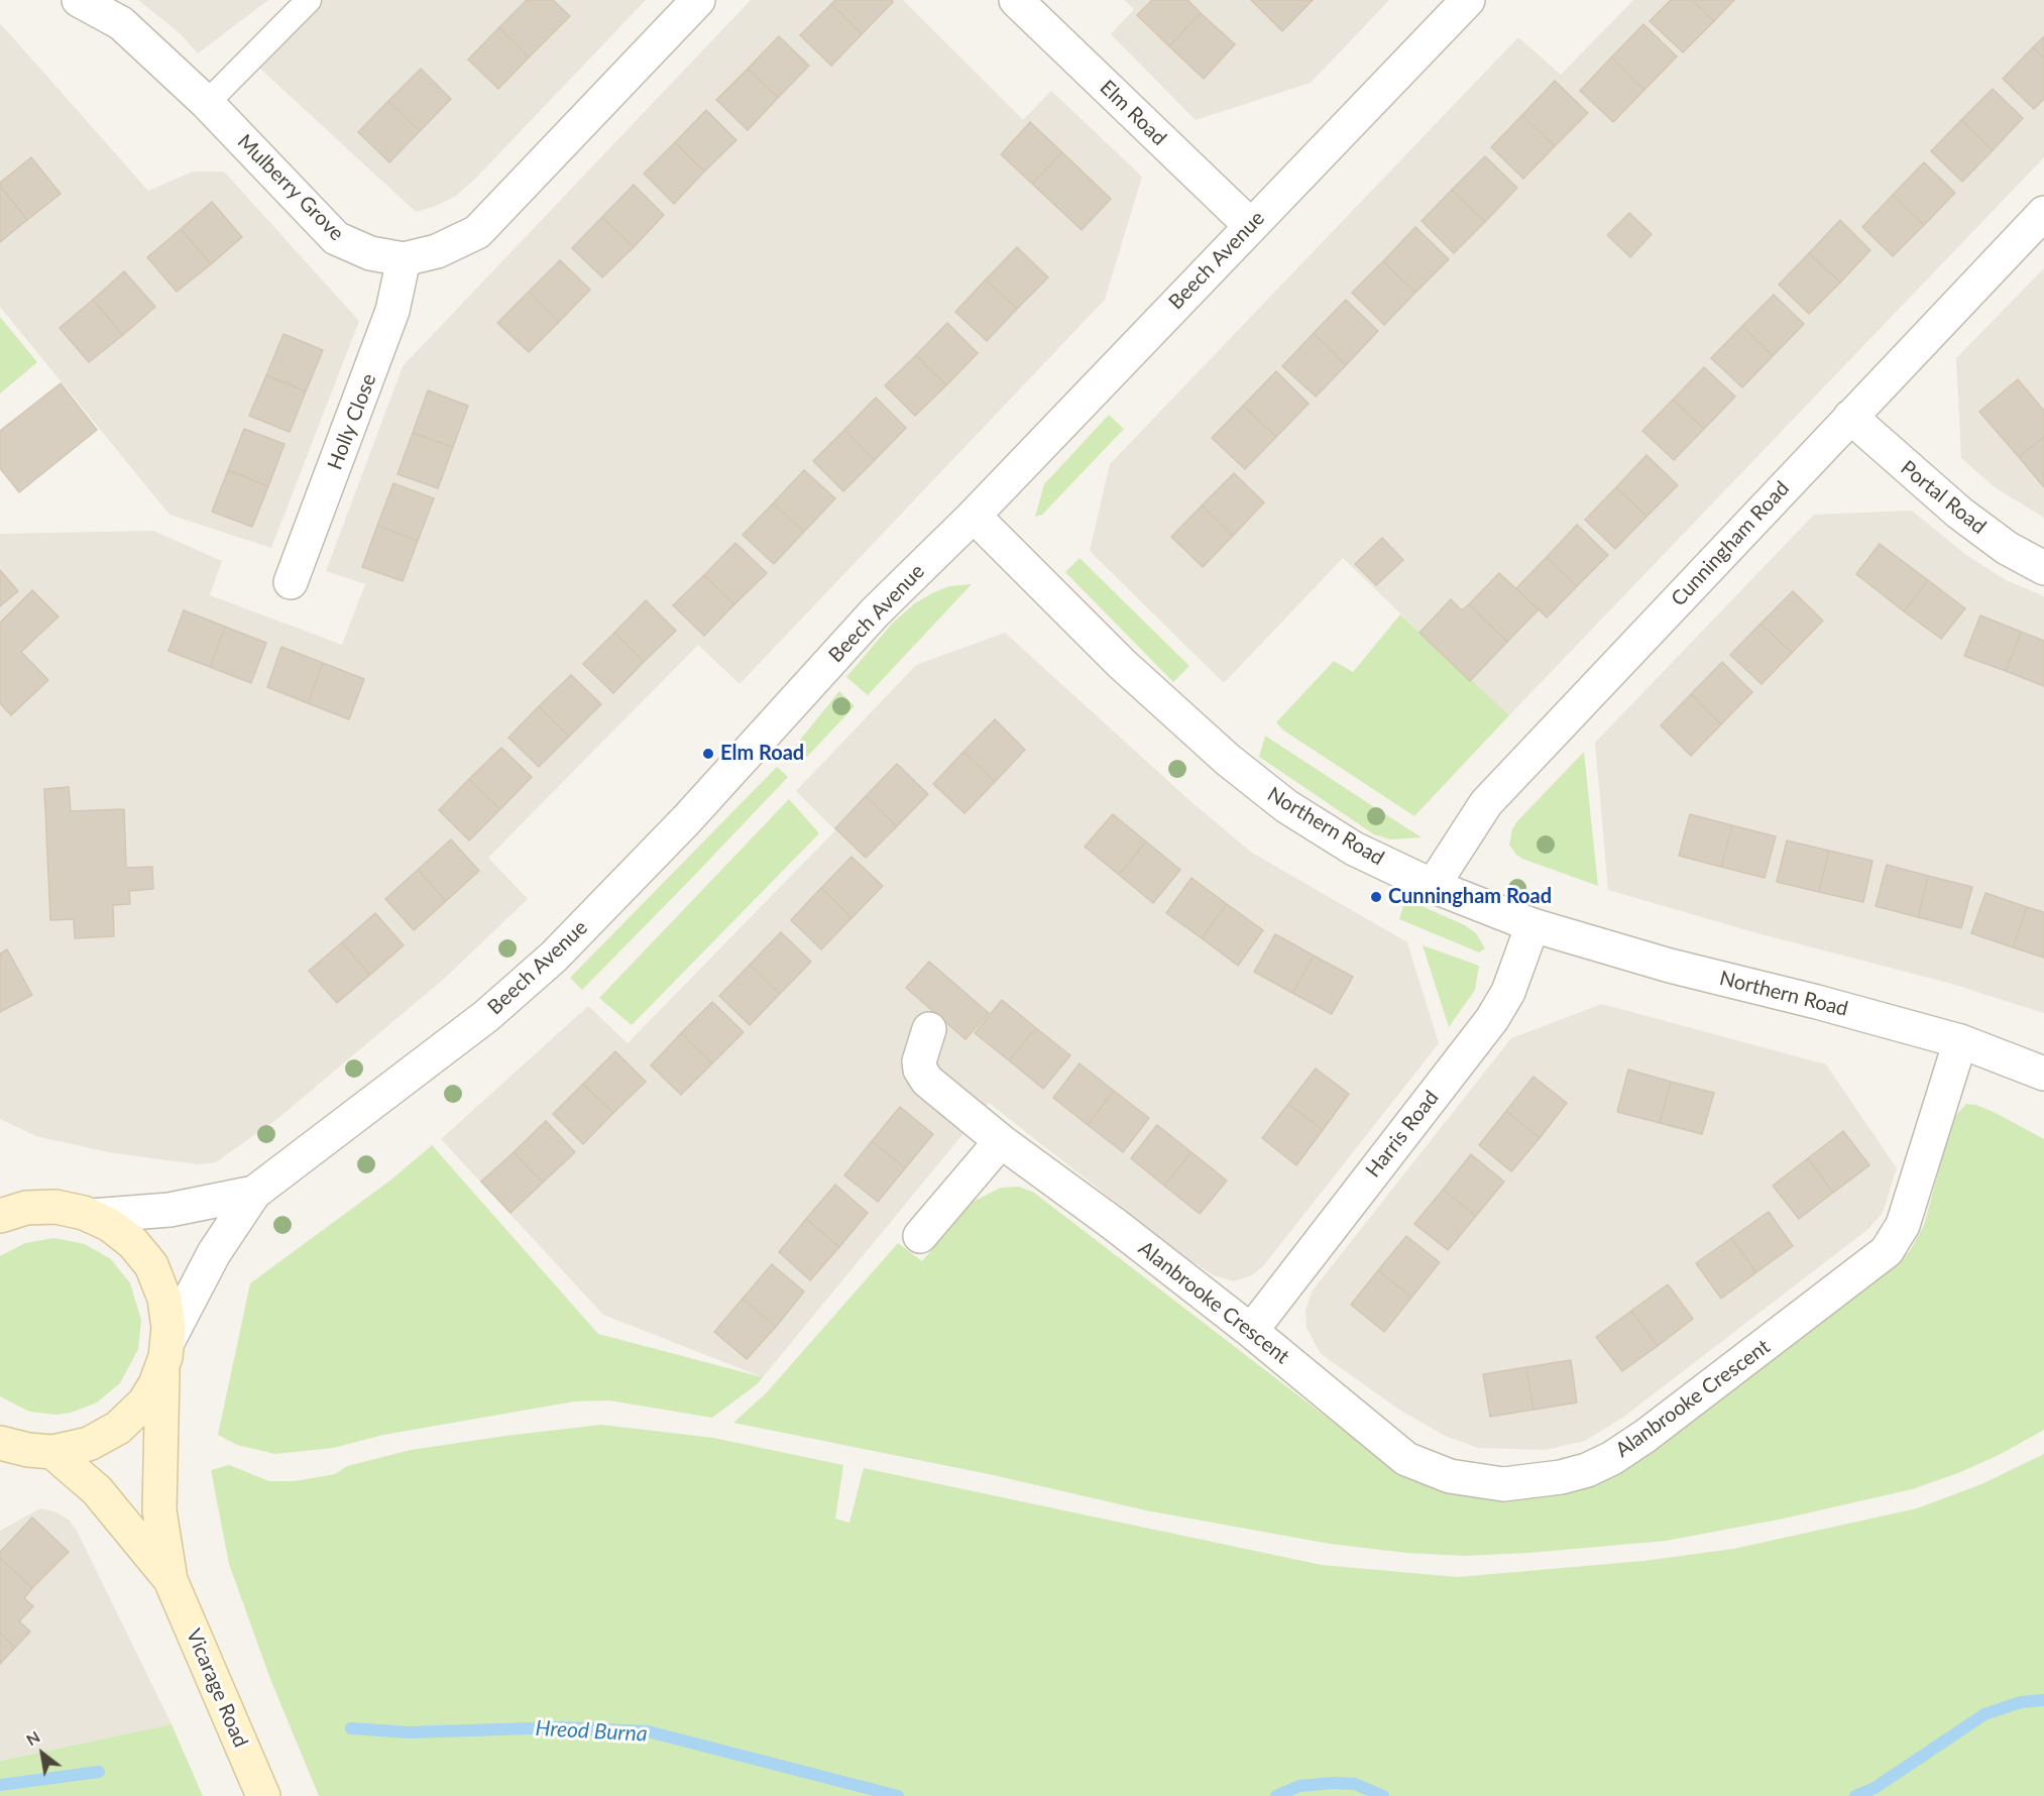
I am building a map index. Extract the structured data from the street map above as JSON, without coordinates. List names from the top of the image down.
{
  "streets": {
    "main road": ["Vicarage Road"],
    "street": [
      "Elm Road",
      "Mulberry Grove",
      "Beech Avenue",
      "Holly Close",
      "Portal Road",
      "Cunningham Road",
      "Northern Road",
      "Harris Road",
      "Alanbrooke Crescent"
    ]
  },
  "crossings": [
    ["Elm Road", "Beech Avenue"],
    ["Mulberry Grove", "Holly Close"],
    ["Beech Avenue", "Northern Road"],
    ["Beech Avenue", "Vicarage Road"],
    ["Portal Road", "Cunningham Road"],
    ["Cunningham Road", "Northern Road"],
    ["Northern Road", "Harris Road"],
    ["Northern Road", "Alanbrooke Crescent"],
    ["Harris Road", "Alanbrooke Crescent"]
  ],
  "water": ["Hreod Burna"],
  "places": ["Elm Road", "Cunningham Road"],
  "north": "top left"
}
